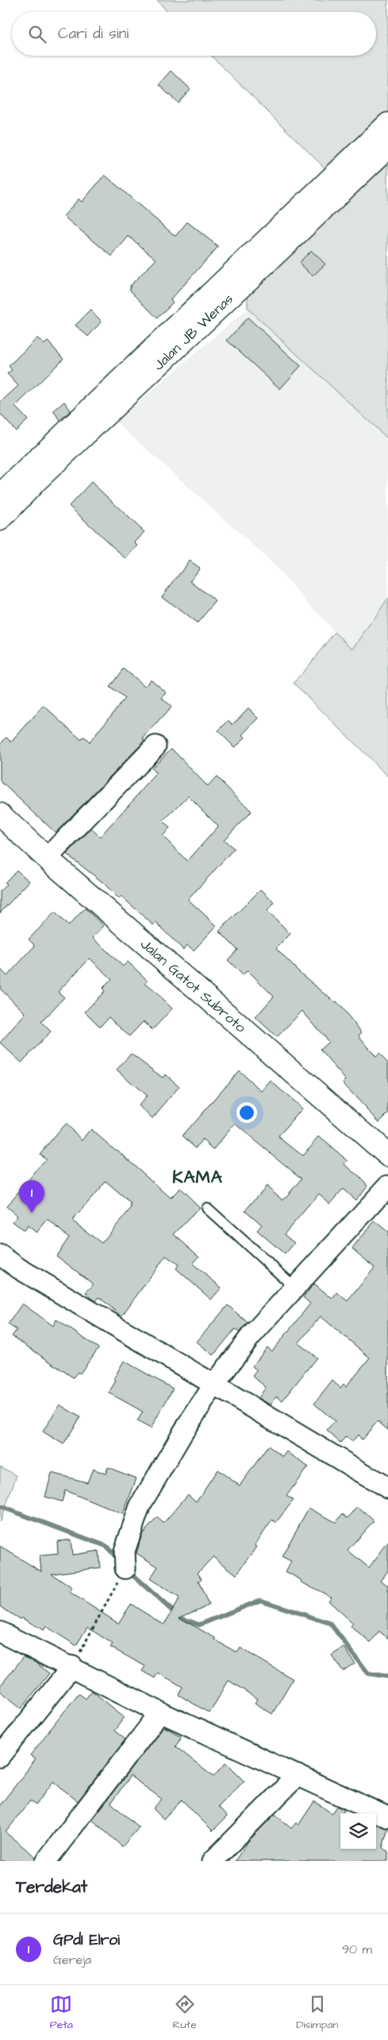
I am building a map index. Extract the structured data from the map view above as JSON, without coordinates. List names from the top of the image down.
{
  "streets": {
    "main road": ["Jalan JB Wenas", "Jalan Gatot Subroto"]
  },
  "districts": ["KAMA"],
  "page": {
    "search": "Cari di sini",
    "pins": "1",
    "heading": "Terdekat",
    "list": [
      {
        "mark": "1",
        "name": "GPdI Elroi",
        "note": "Gereja",
        "value": "90 m"
      }
    ],
    "nav": ["Peta", "Rute", "Disimpan"]
  }
}
